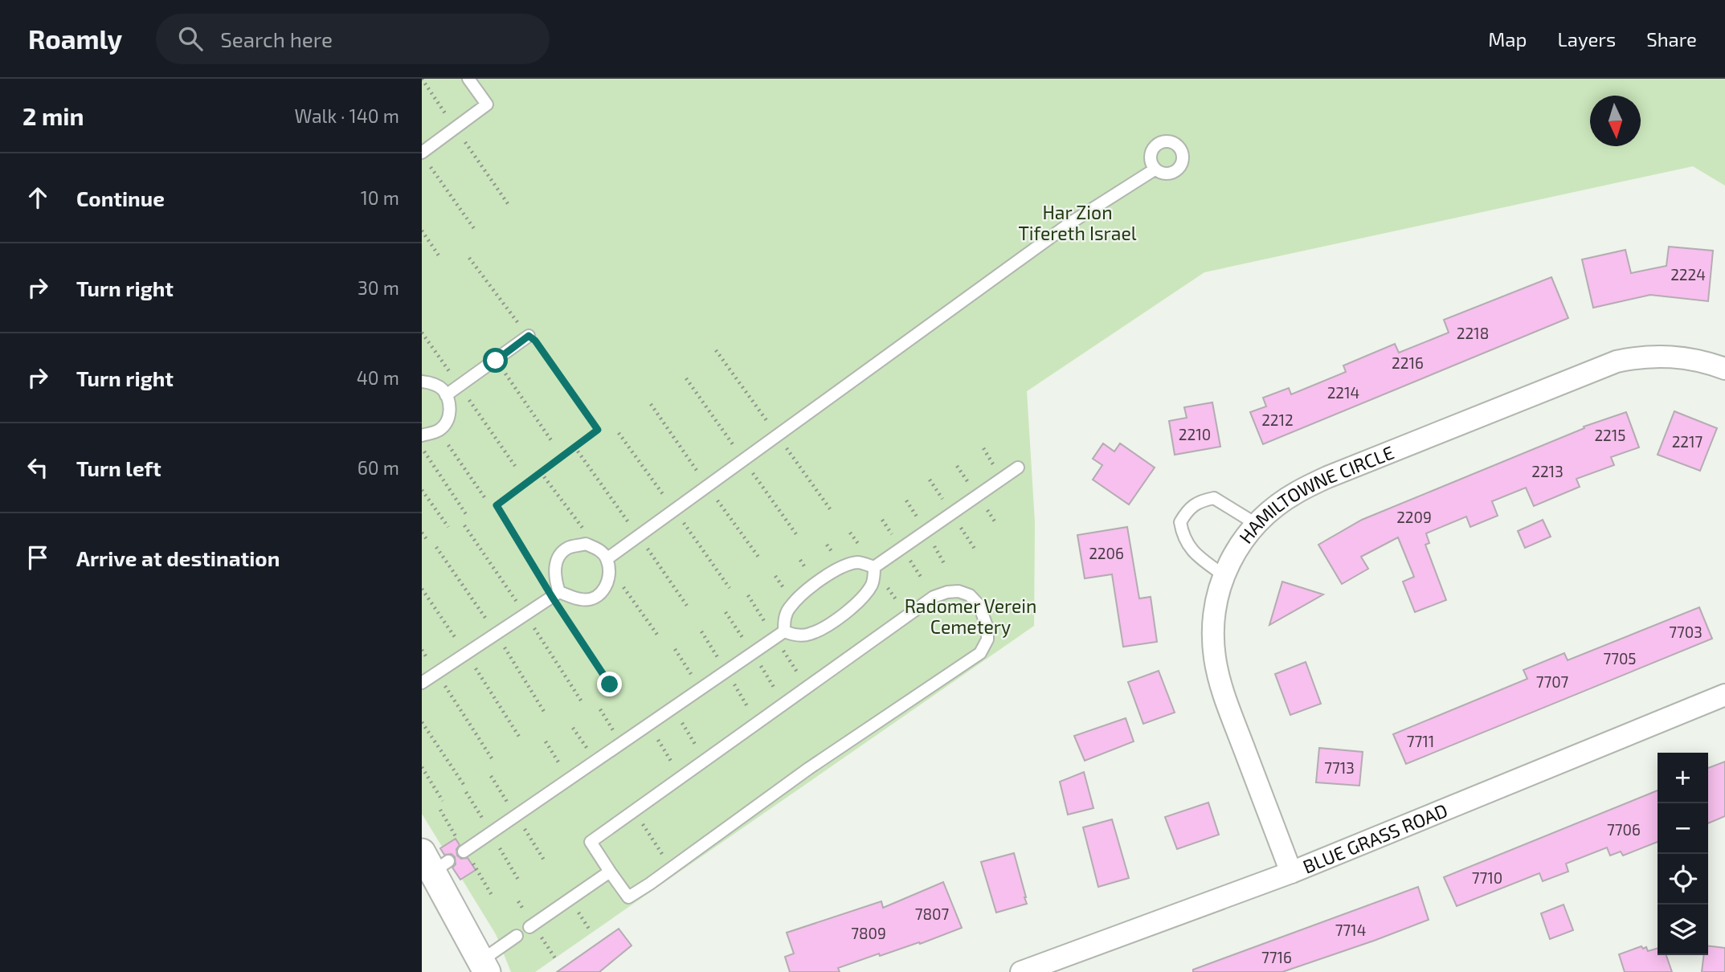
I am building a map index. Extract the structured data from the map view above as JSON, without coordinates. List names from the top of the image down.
{
  "streets": {
    "street": ["HAMILTOWNE CIRCLE", "BLUE GRASS ROAD"]
  },
  "crossings": [
    ["HAMILTOWNE CIRCLE", "BLUE GRASS ROAD"]
  ],
  "parks": ["Har Zion Tifereth Israel", "Radomer Verein Cemetery"],
  "house_numbers": [
    "2224",
    "2218",
    "2216",
    "2214",
    "2212",
    "2210",
    "2215",
    "2217",
    "2213",
    "2209",
    "2206",
    "7703",
    "7705",
    "7707",
    "7711",
    "7713",
    "7706",
    "7710",
    "7807",
    "7714",
    "7809",
    "7716"
  ],
  "north": "bottom",
  "page": {
    "header": "Roamly",
    "search": "Search here",
    "nav": ["Map", "Layers", "Share"],
    "heading": ["2 min", "Walk · 140 m"],
    "list": [
      ["Continue", "10 m"],
      ["Turn right", "30 m"],
      ["Turn right", "40 m"],
      ["Turn left", "60 m"],
      "Arrive at destination"
    ],
    "map_buttons": ["+", "−"]
  }
}
